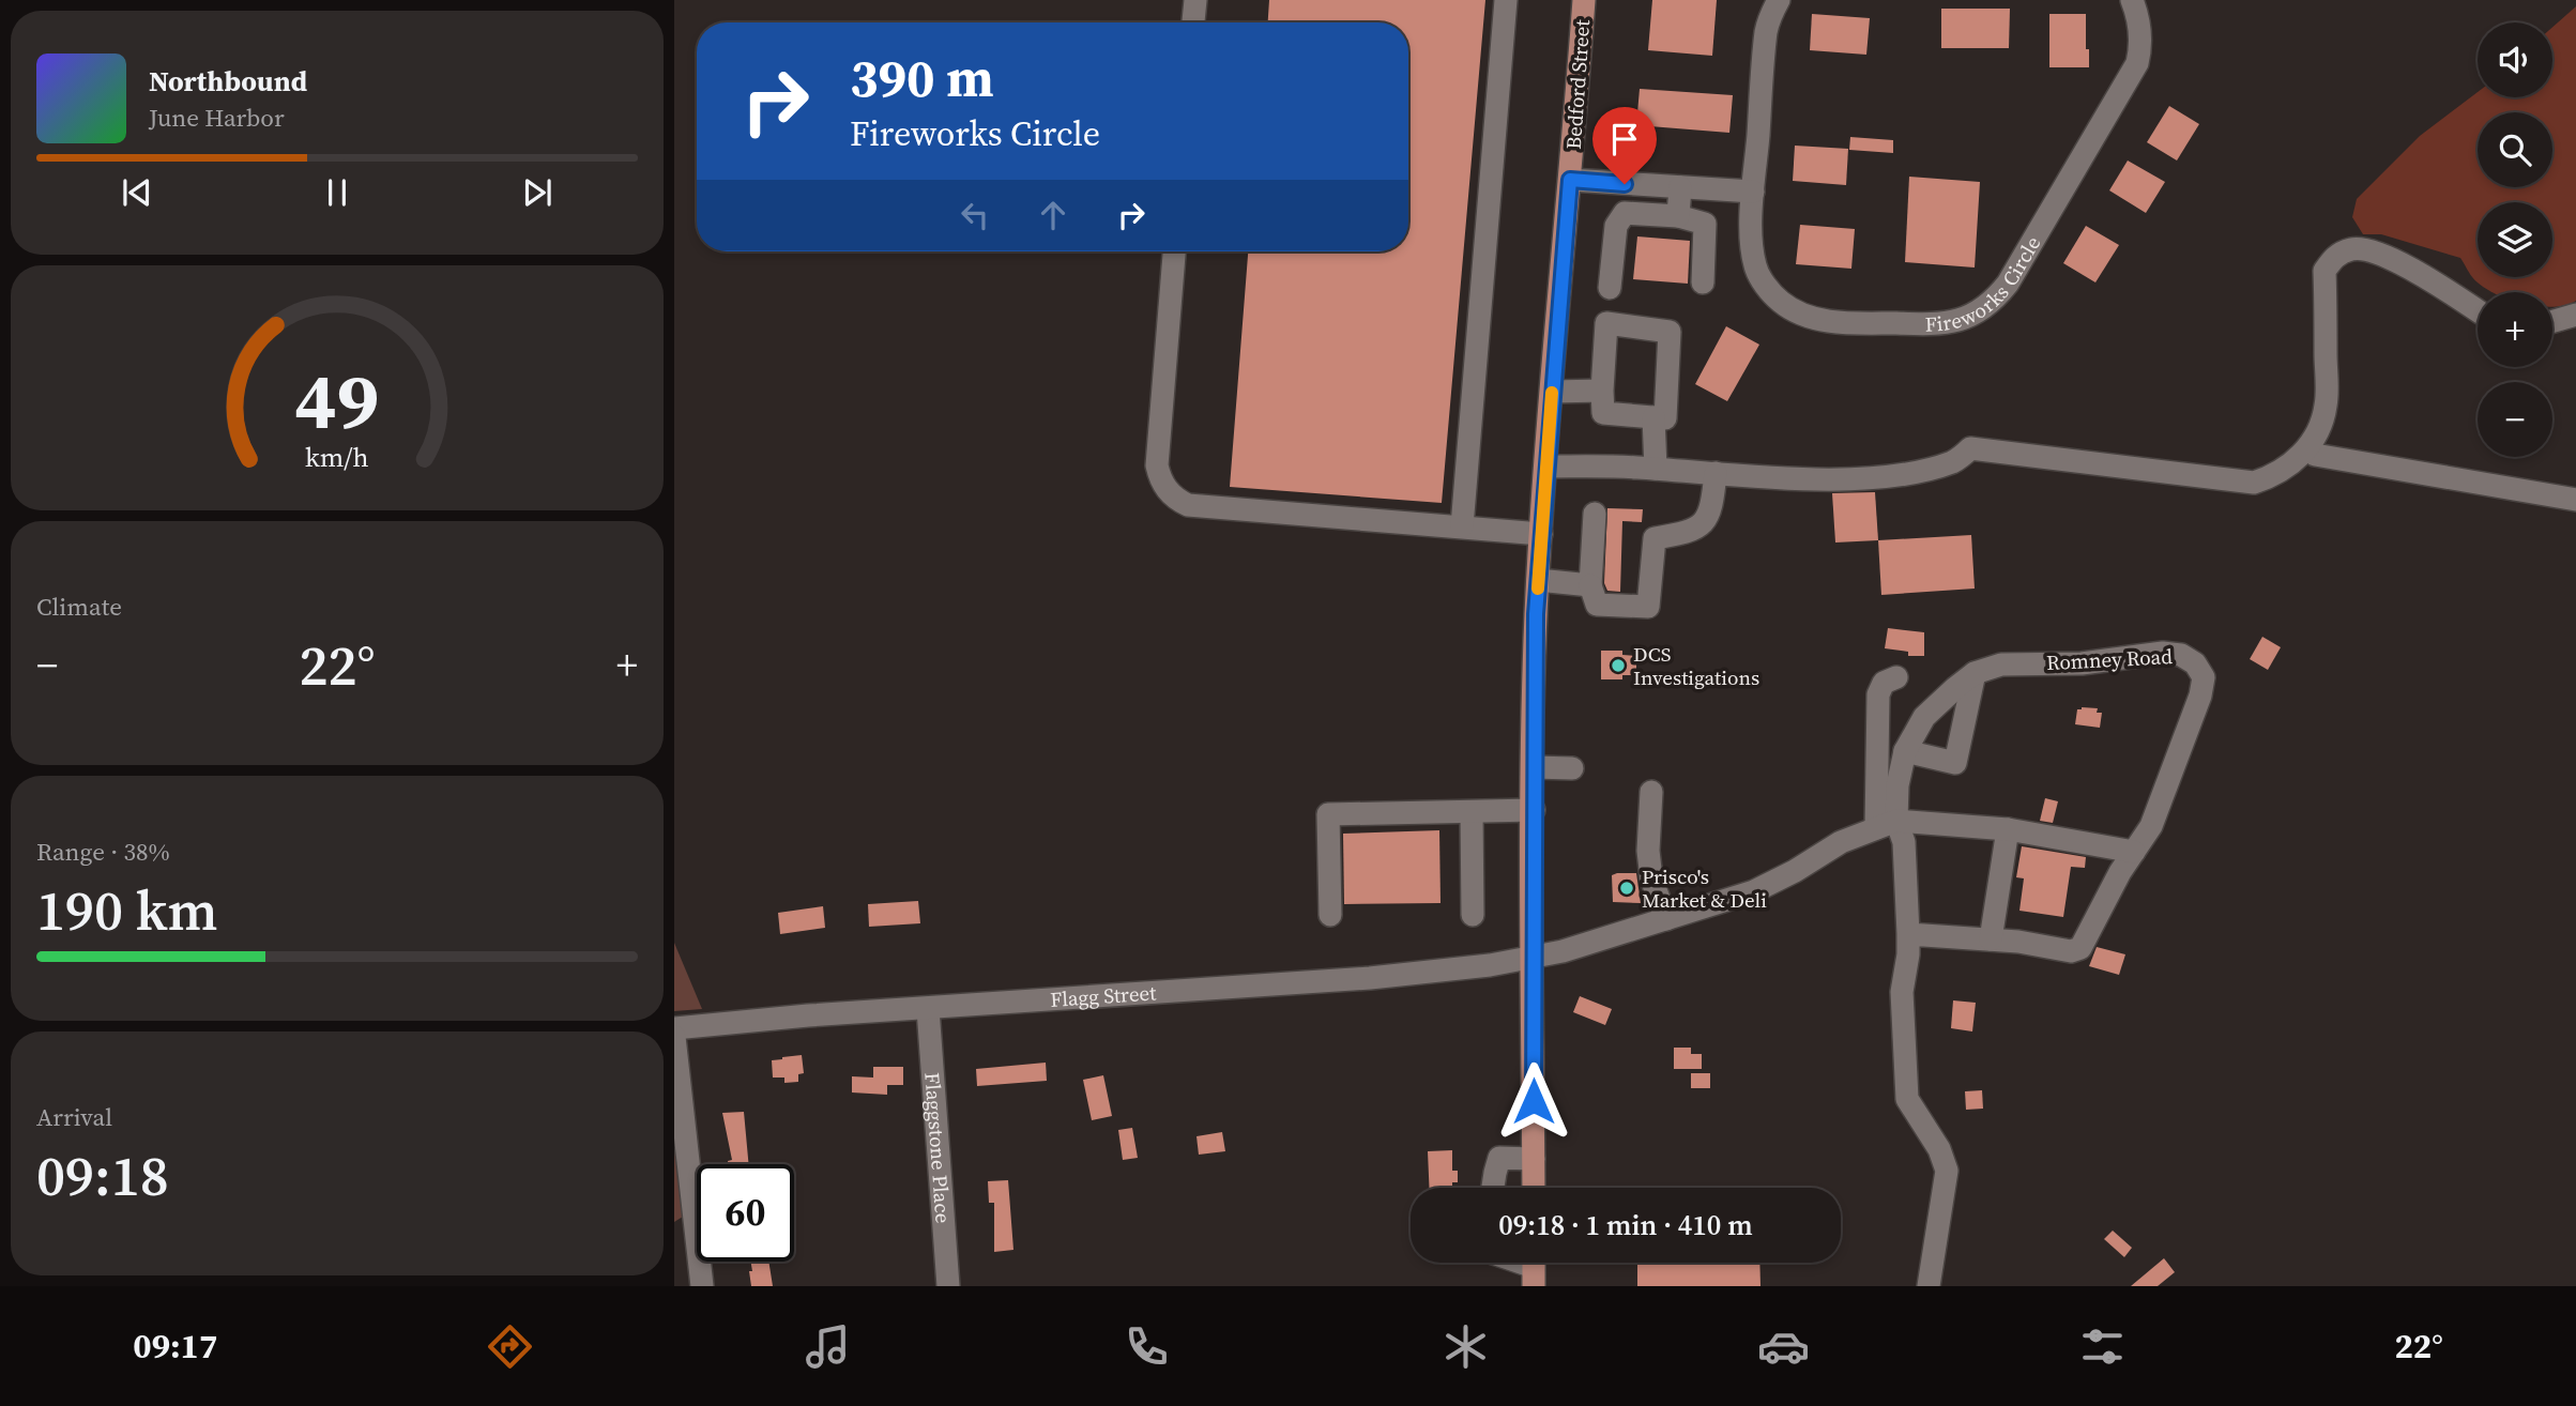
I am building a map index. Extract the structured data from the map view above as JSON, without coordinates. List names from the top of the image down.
{
  "streets": {
    "main road": ["Bedford Street"],
    "street": [
      "Fireworks Circle",
      "Romney Road",
      "Flagg Street",
      "Flaggstone Place"
    ]
  },
  "crossings": [
    ["Bedford Street", "Flagg Street"],
    ["Flagg Street", "Flaggstone Place"]
  ],
  "places": ["DCS Investigations", "Prisco's Market & Deli"],
  "page": {
    "map_buttons": ["+", "−"],
    "turn": ["390 m", "Fireworks Circle"],
    "song": ["Northbound", "June Harbor"],
    "tile": [
      "Climate",
      ["Range · 38%", "190 km"],
      ["Arrival", "09:18"]
    ],
    "heat": ["−", "22°", "+"],
    "limit": "60",
    "trip": "09:18 · 1 min · 410 m",
    "tabs": ["09:17", "22°"],
    "gauge": ["49", "km/h"]
  }
}
